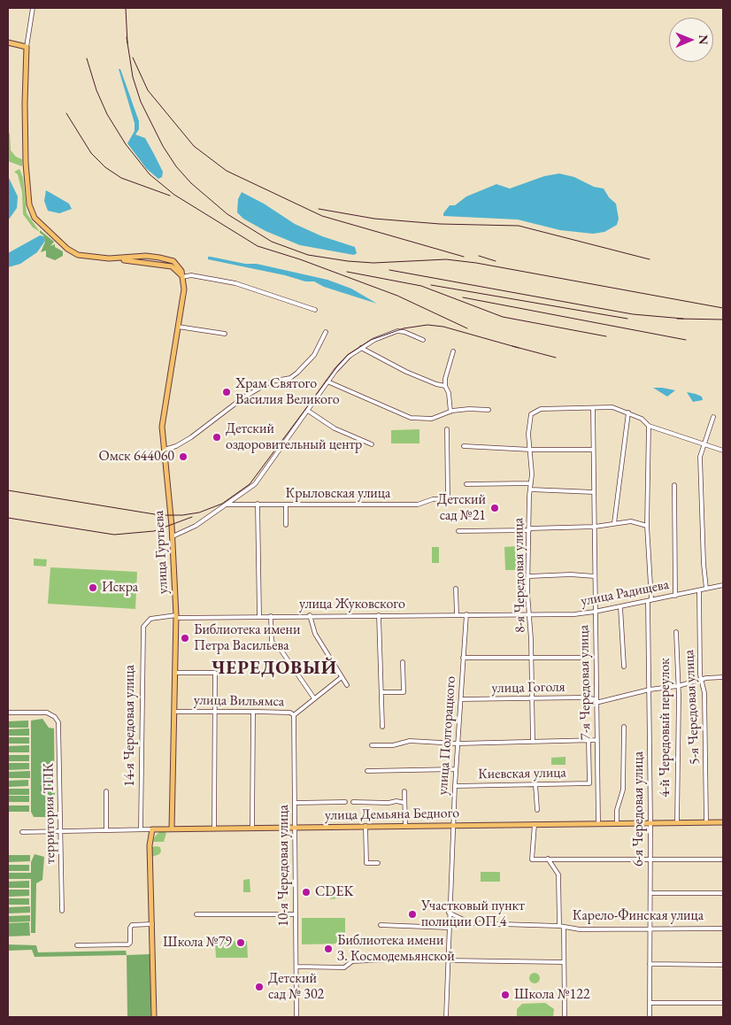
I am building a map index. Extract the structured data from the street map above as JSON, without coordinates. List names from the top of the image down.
{
  "streets": {
    "main road": ["улица Гуртьева", "улица Демьяна Бедного"],
    "street": [
      "Крыловская улица",
      "8-я Чередовая улица",
      "улица Радищева",
      "улица Жуковского",
      "7-я Чередовая улица",
      "улица Гоголя",
      "улица Вильямса",
      "5-я Чередовая улица",
      "14-я Чередовая улица",
      "4-й Чередовый переулок",
      "улица Полторацкого",
      "Киевская улица",
      "6-я Чередовая улица",
      "территория ТПК",
      "10-я Чередовая улица",
      "Карело-Финская улица"
    ]
  },
  "crossings": [
    ["улица Гуртьева", "улица Жуковского"],
    ["улица Гуртьева", "улица Вильямса"],
    ["улица Гуртьева", "улица Демьяна Бедного"],
    ["8-я Чередовая улица", "улица Радищева"],
    ["8-я Чередовая улица", "улица Жуковского"],
    ["8-я Чередовая улица", "7-я Чередовая улица"],
    ["8-я Чередовая улица", "улица Гоголя"],
    ["улица Радищева", "улица Жуковского"],
    ["улица Радищева", "7-я Чередовая улица"],
    ["улица Радищева", "5-я Чередовая улица"],
    ["улица Радищева", "6-я Чередовая улица"],
    ["улица Жуковского", "14-я Чередовая улица"],
    ["улица Жуковского", "улица Полторацкого"],
    ["7-я Чередовая улица", "улица Гоголя"],
    ["7-я Чередовая улица", "улица Демьяна Бедного"],
    ["улица Гоголя", "5-я Чередовая улица"],
    ["улица Гоголя", "4-й Чередовый переулок"],
    ["улица Гоголя", "улица Полторацкого"],
    ["улица Гоголя", "6-я Чередовая улица"],
    ["улица Вильямса", "10-я Чередовая улица"],
    ["5-я Чередовая улица", "улица Демьяна Бедного"],
    ["14-я Чередовая улица", "улица Демьяна Бедного"],
    ["4-й Чередовый переулок", "улица Демьяна Бедного"],
    ["улица Полторацкого", "Киевская улица"],
    ["улица Полторацкого", "улица Демьяна Бедного"],
    ["улица Полторацкого", "Карело-Финская улица"],
    ["6-я Чередовая улица", "улица Демьяна Бедного"],
    ["6-я Чередовая улица", "Карело-Финская улица"],
    ["территория ТПК", "улица Демьяна Бедного"],
    ["улица Демьяна Бедного", "10-я Чередовая улица"]
  ],
  "districts": ["ЧЕРЕДОВЫЙ"],
  "places": [
    "Храм Святого Василия Великого",
    "Детский оздоровительный центр",
    "Омск 644060",
    "Детский сад №21",
    "Искра",
    "Библиотека имени Петра Васильева",
    "CDEK",
    "Участковый пункт полиции ОП 4",
    "Школа №79",
    "Библиотека имени З. Космодемьянской",
    "Детский сад № 302",
    "Школа №122"
  ],
  "north": "right"
}
